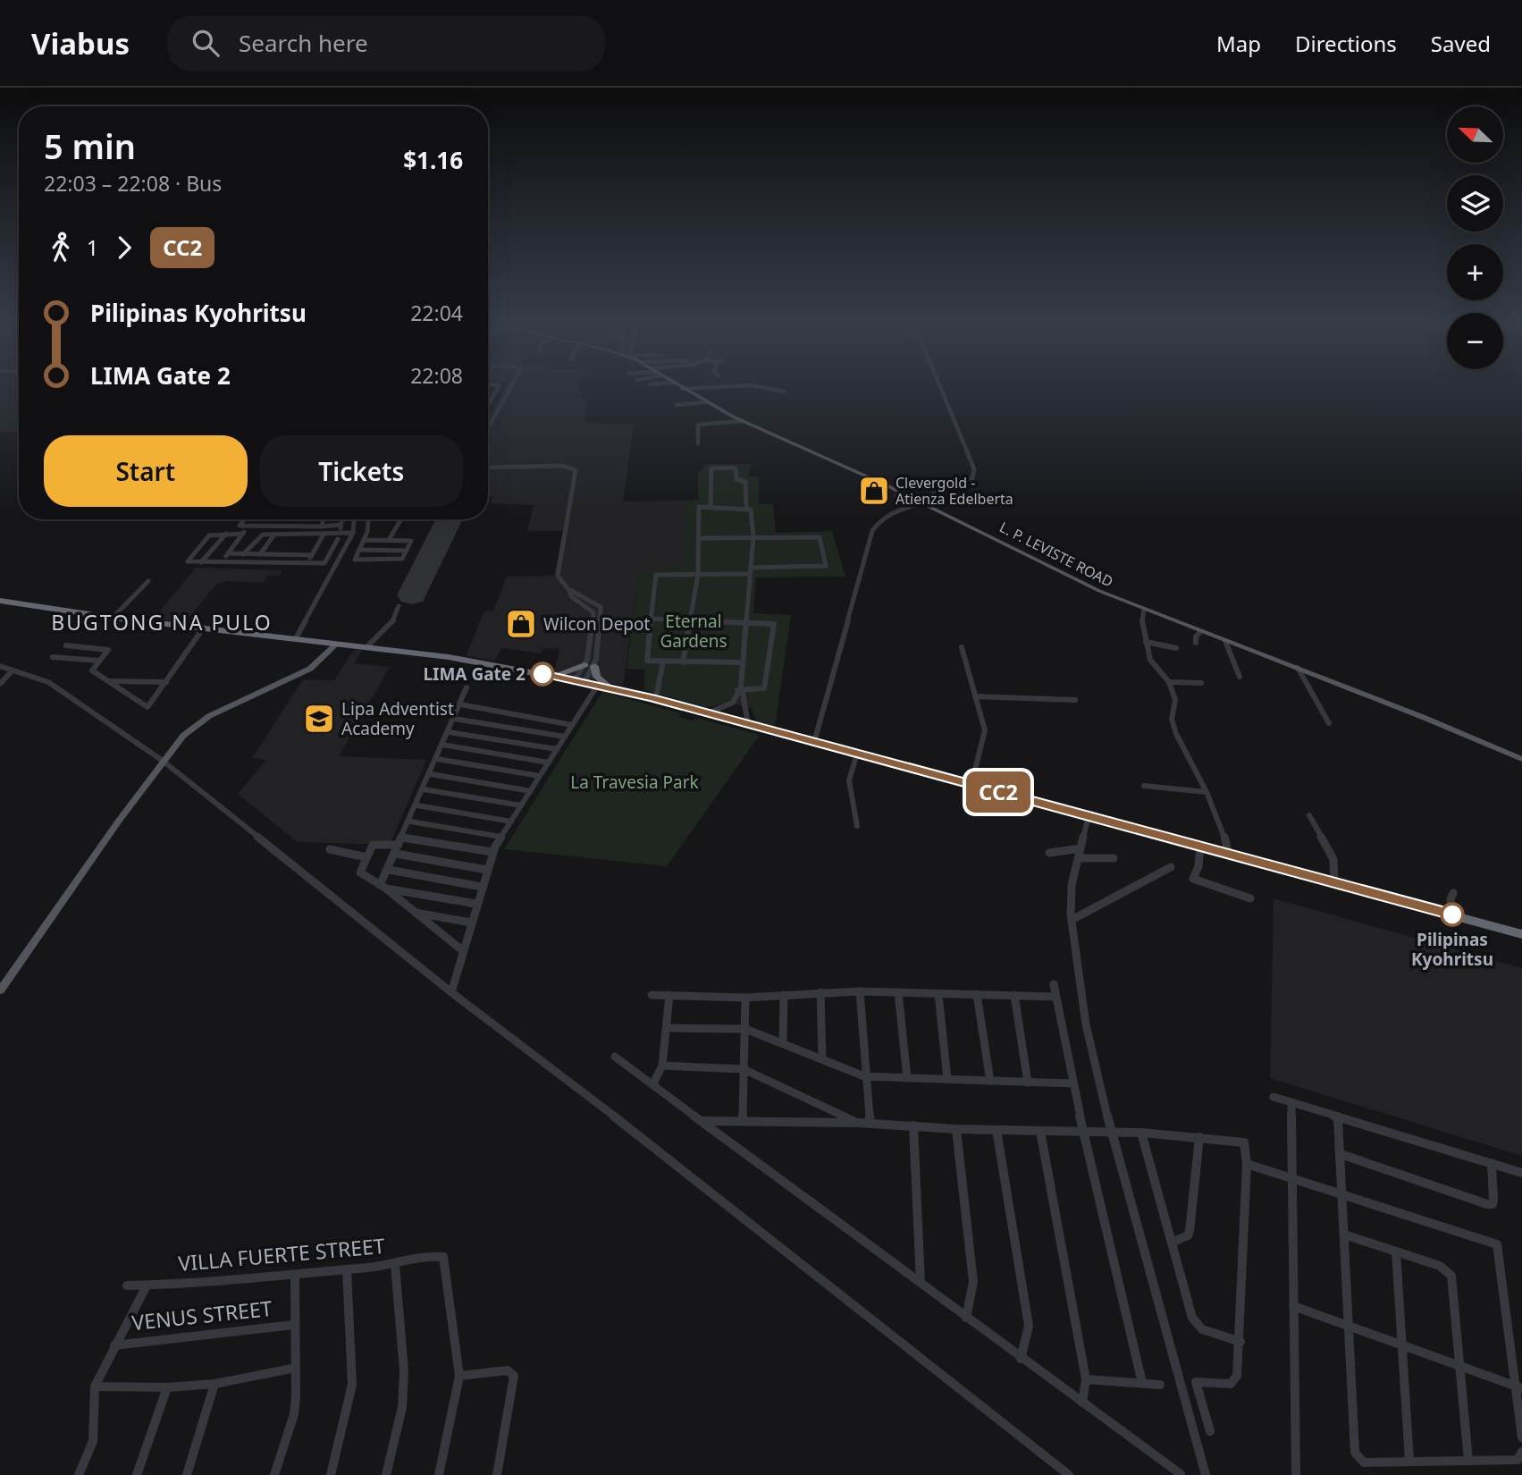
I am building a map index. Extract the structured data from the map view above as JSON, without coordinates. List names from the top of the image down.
{
  "streets": {
    "main road": ["L. P. LEVISTE ROAD"],
    "street": ["VILLA FUERTE STREET", "VENUS STREET"]
  },
  "districts": ["BUGTONG NA PULO"],
  "parks": ["Eternal Gardens", "La Travesia Park"],
  "places": {
    "shop": ["Clevergold - Atienza Edelberta", "Wilcon Depot"],
    "other": ["LIMA Gate 2", "Pilipinas Kyohritsu"],
    "school or university": ["Lipa Adventist Academy"]
  },
  "lines": ["bus line CC2"],
  "north": "top left",
  "page": {
    "header": "Viabus",
    "search": "Search here",
    "nav": ["Map", "Directions", "Saved"],
    "on_map": "CC2",
    "map_buttons": ["+", "−"],
    "heading": ["5 min", "22:03 – 22:08 · Bus", "$1.16"],
    "legs": ["1", "CC2"],
    "list": [
      {
        "name": "Pilipinas Kyohritsu",
        "value": "22:04"
      },
      {
        "name": "LIMA Gate 2",
        "value": "22:08"
      }
    ],
    "buttons": ["Start", "Tickets"]
  }
}
